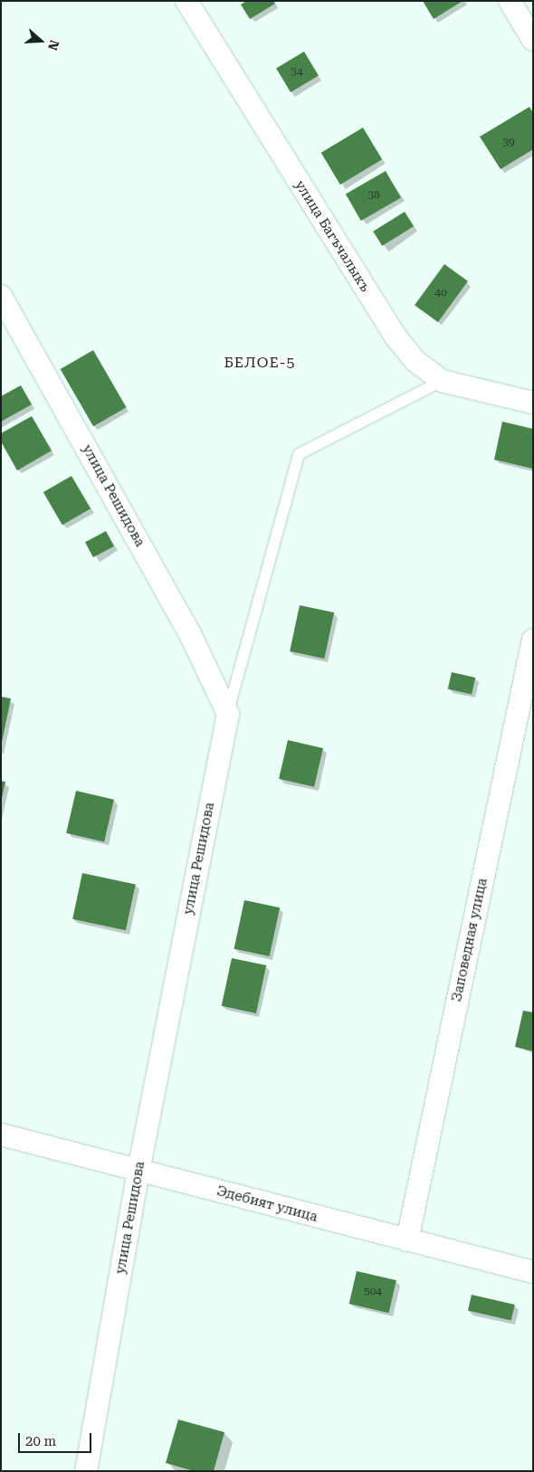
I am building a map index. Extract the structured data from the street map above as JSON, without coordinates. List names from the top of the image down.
{
  "streets": {
    "street": [
      "улица Багъчалыкъ",
      "улица Решидова",
      "Заповедная улица",
      "Эдебият улица"
    ]
  },
  "crossings": [
    ["улица Решидова", "Эдебият улица"],
    ["Заповедная улица", "Эдебият улица"]
  ],
  "districts": ["БЕЛОЕ-5"],
  "house_numbers": [
    "34",
    "39",
    "38",
    "40",
    "504"
  ],
  "scale_bar": "20 m",
  "north": "right"
}
